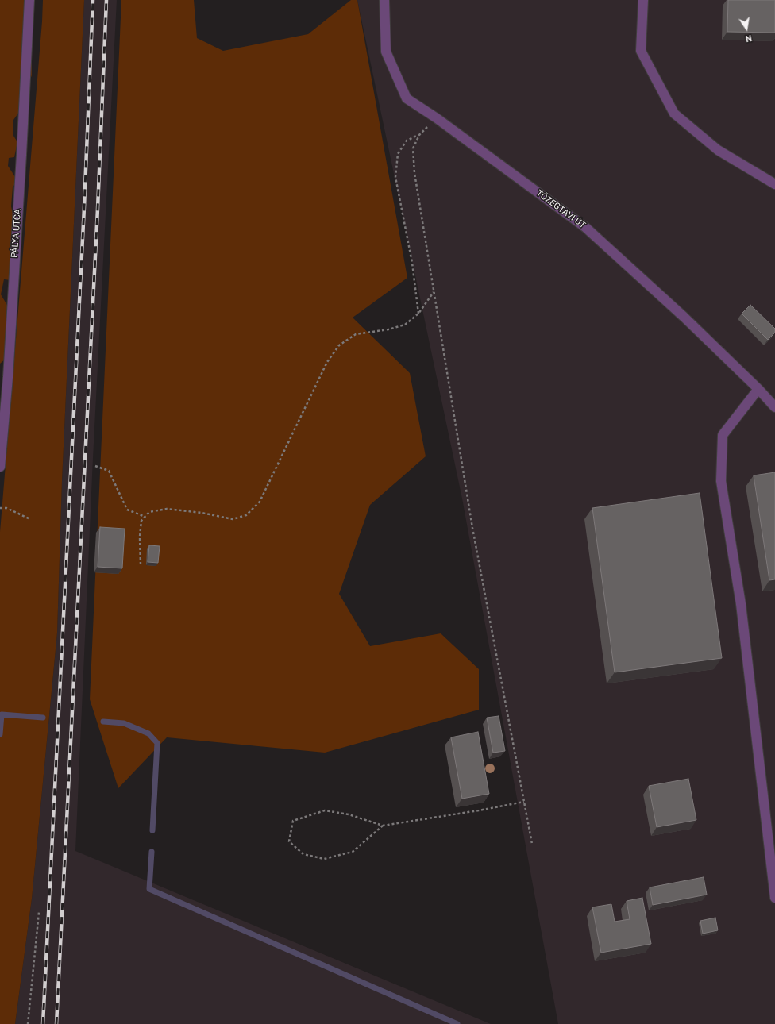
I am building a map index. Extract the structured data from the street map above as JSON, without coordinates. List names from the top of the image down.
{
  "streets": {
    "street": ["TŐZEGTAVI ÚT", "PÁLYA UTCA"]
  },
  "north": "bottom"
}
